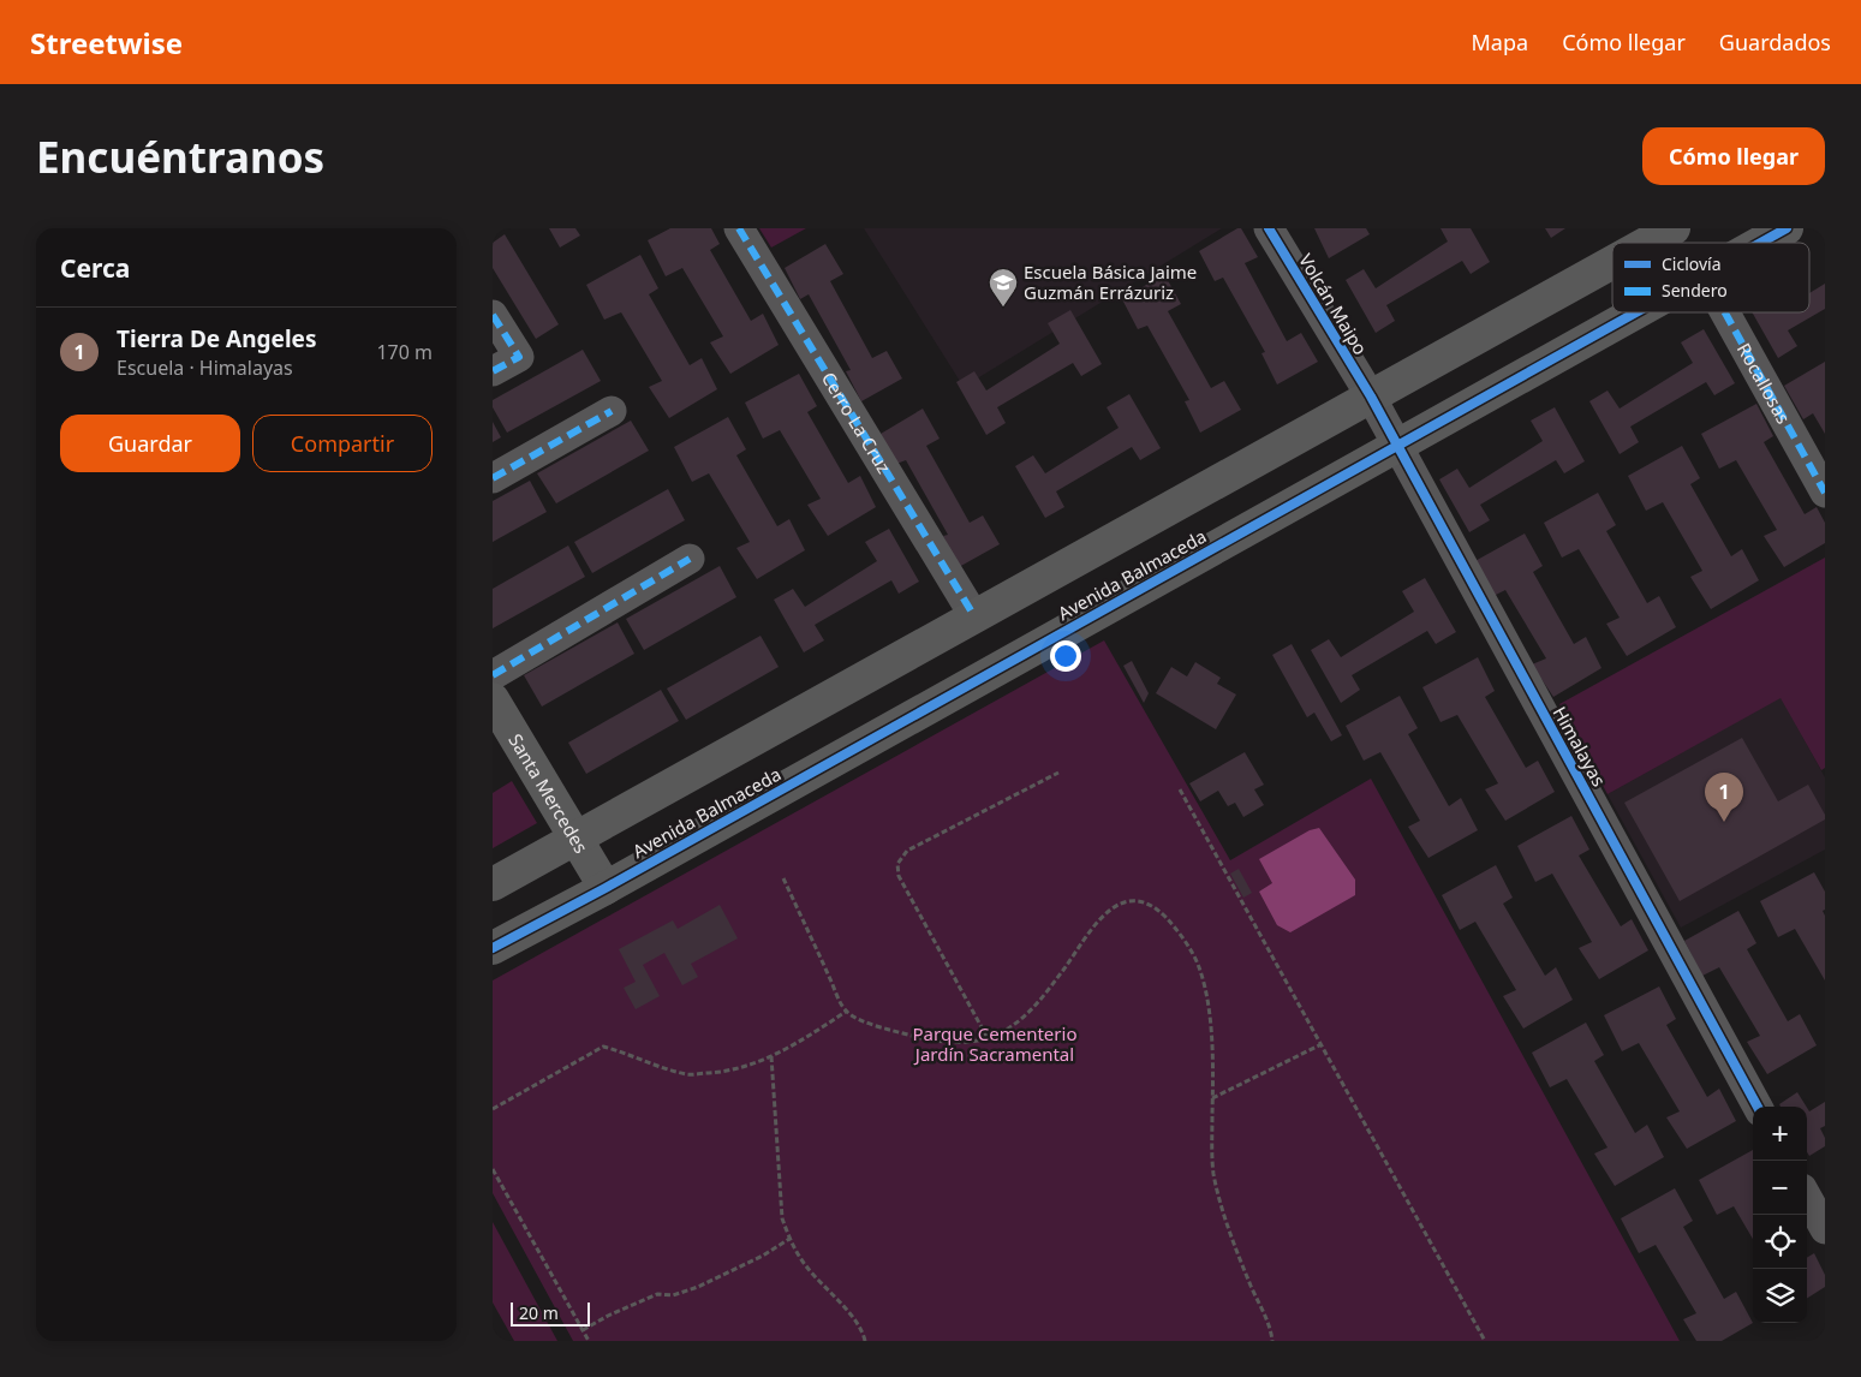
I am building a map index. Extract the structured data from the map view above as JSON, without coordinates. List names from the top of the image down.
{
  "streets": {
    "street": [
      "Volcán Maipo",
      "Rocallosas",
      "Cerro La Cruz",
      "Avenida Balmaceda",
      "Himalayas",
      "Santa Mercedes"
    ]
  },
  "crossings": [
    ["Volcán Maipo", "Himalayas"],
    ["Avenida Balmaceda", "Himalayas"],
    ["Avenida Balmaceda", "Santa Mercedes"]
  ],
  "parks": ["Parque Cementerio Jardín Sacramental"],
  "places": {
    "school or university": ["Escuela Básica Jaime Guzmán Errázuriz"]
  },
  "legend": ["Ciclovía", "Sendero"],
  "scale_bar": "20 m",
  "page": {
    "header": "Streetwise",
    "nav": ["Mapa", "Cómo llegar", "Guardados"],
    "buttons": [
      "Cómo llegar",
      ["Guardar", "Compartir"]
    ],
    "title": "Encuéntranos",
    "heading": "Cerca",
    "list": [
      {
        "mark": "1",
        "name": "Tierra De Angeles",
        "note": "Escuela · Himalayas",
        "value": "170 m"
      }
    ],
    "pins": "1",
    "map_buttons": ["+", "−"],
    "scale": "20 m"
  }
}
